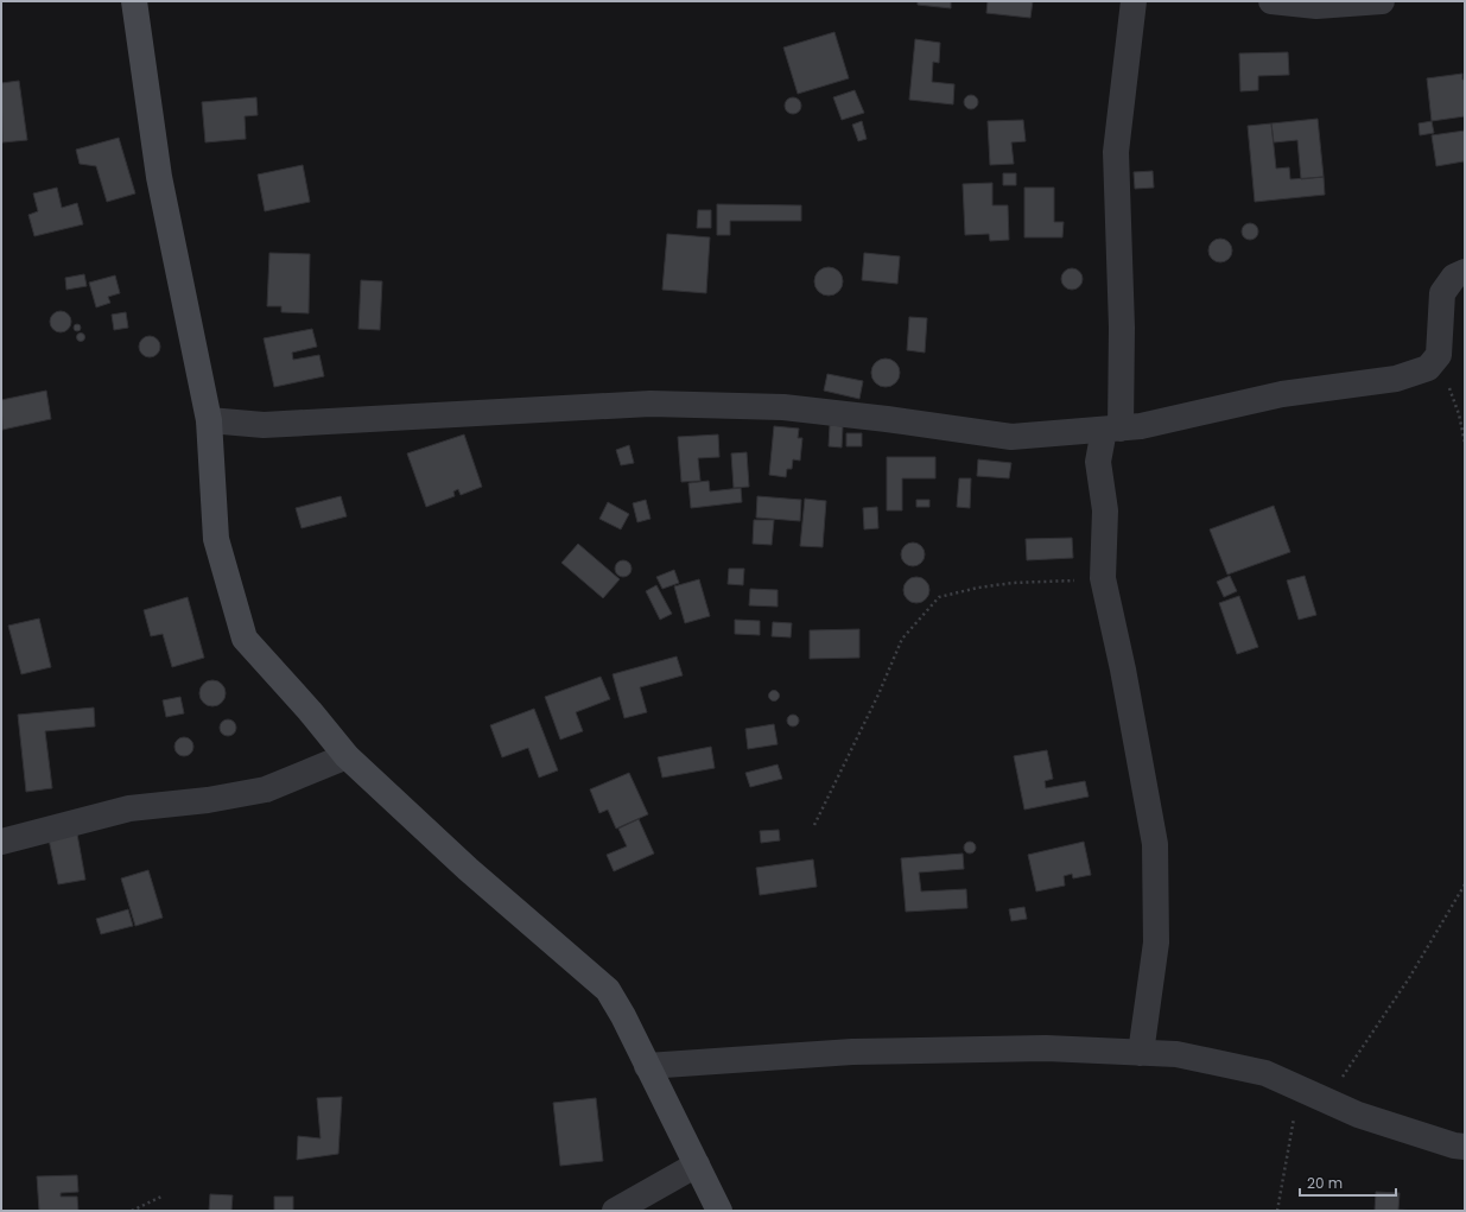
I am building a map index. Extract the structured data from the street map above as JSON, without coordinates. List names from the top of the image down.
{
  "scale_bar": "20 m"
}
